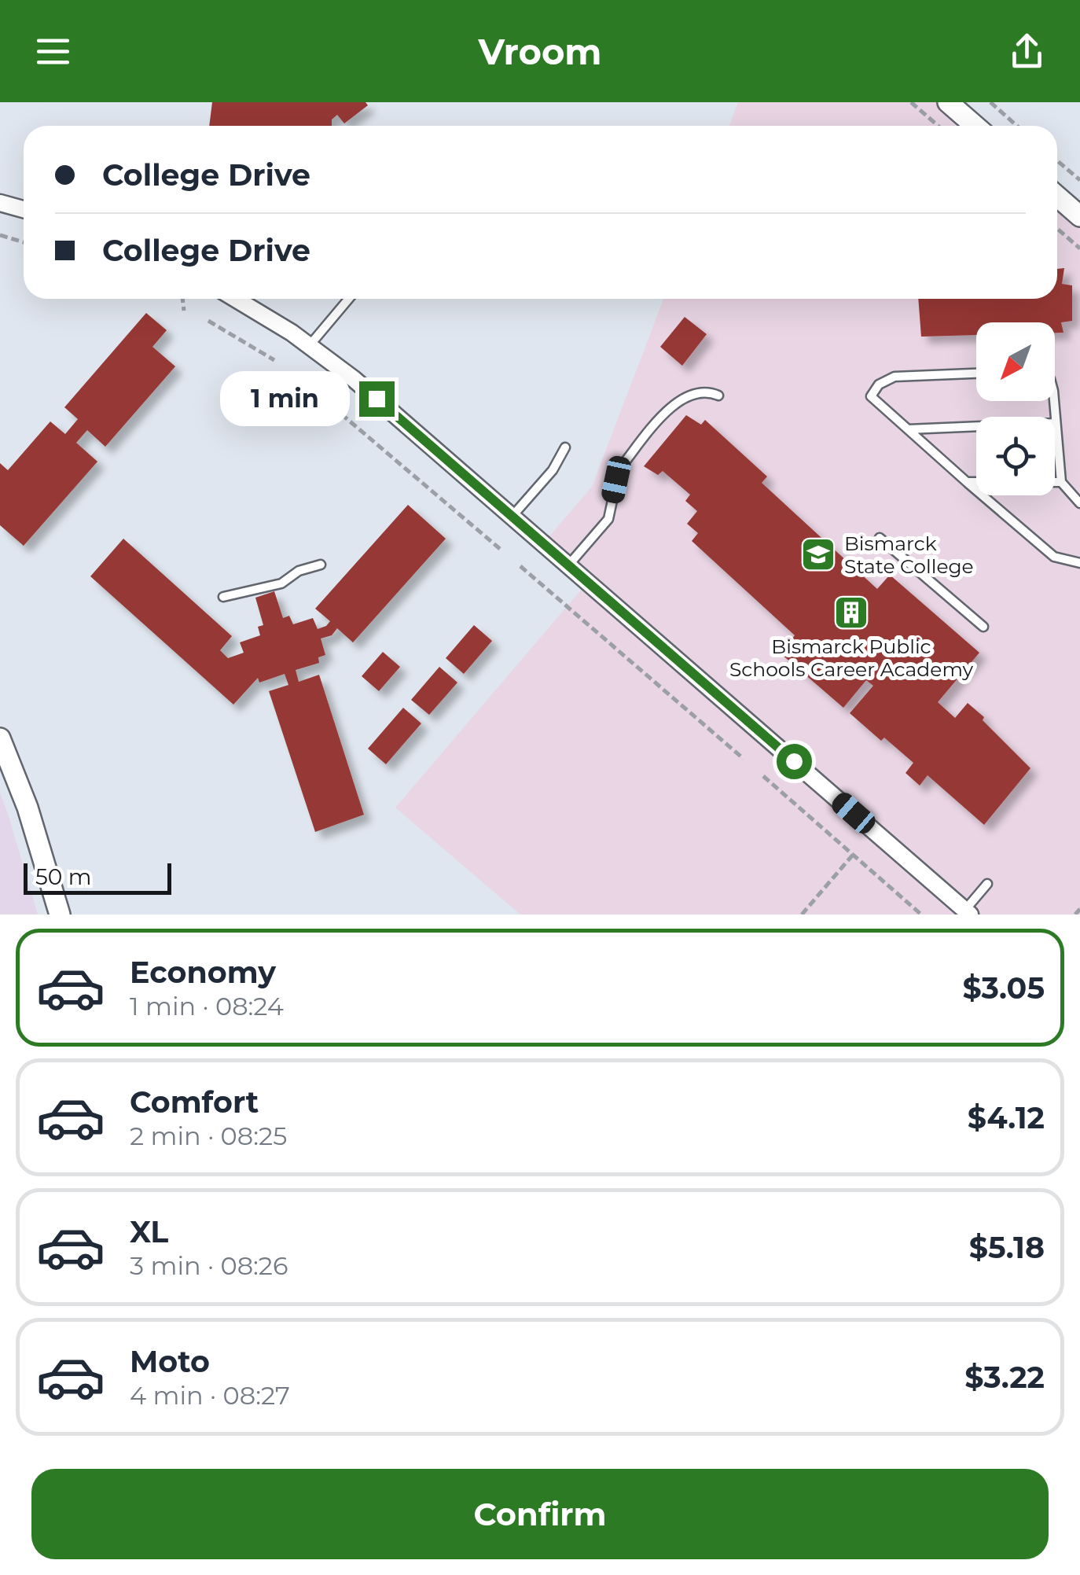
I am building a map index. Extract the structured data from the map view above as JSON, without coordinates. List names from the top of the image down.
{
  "places": {
    "school or university": ["Bismarck State College"],
    "building": ["Bismarck Public Schools Career Academy"]
  },
  "scale_bar": "50 m",
  "north": "bottom left",
  "page": {
    "header": "Vroom",
    "banner": ["College Drive", "College Drive"],
    "bubble": "1 min",
    "scale": "50 m",
    "list": [
      {
        "name": "Economy",
        "note": "1 min · 08:24",
        "value": "$3.05"
      },
      {
        "name": "Comfort",
        "note": "2 min · 08:25",
        "value": "$4.12"
      },
      {
        "name": "XL",
        "note": "3 min · 08:26",
        "value": "$5.18"
      },
      {
        "name": "Moto",
        "note": "4 min · 08:27",
        "value": "$3.22"
      }
    ],
    "buttons": "Confirm"
  }
}
